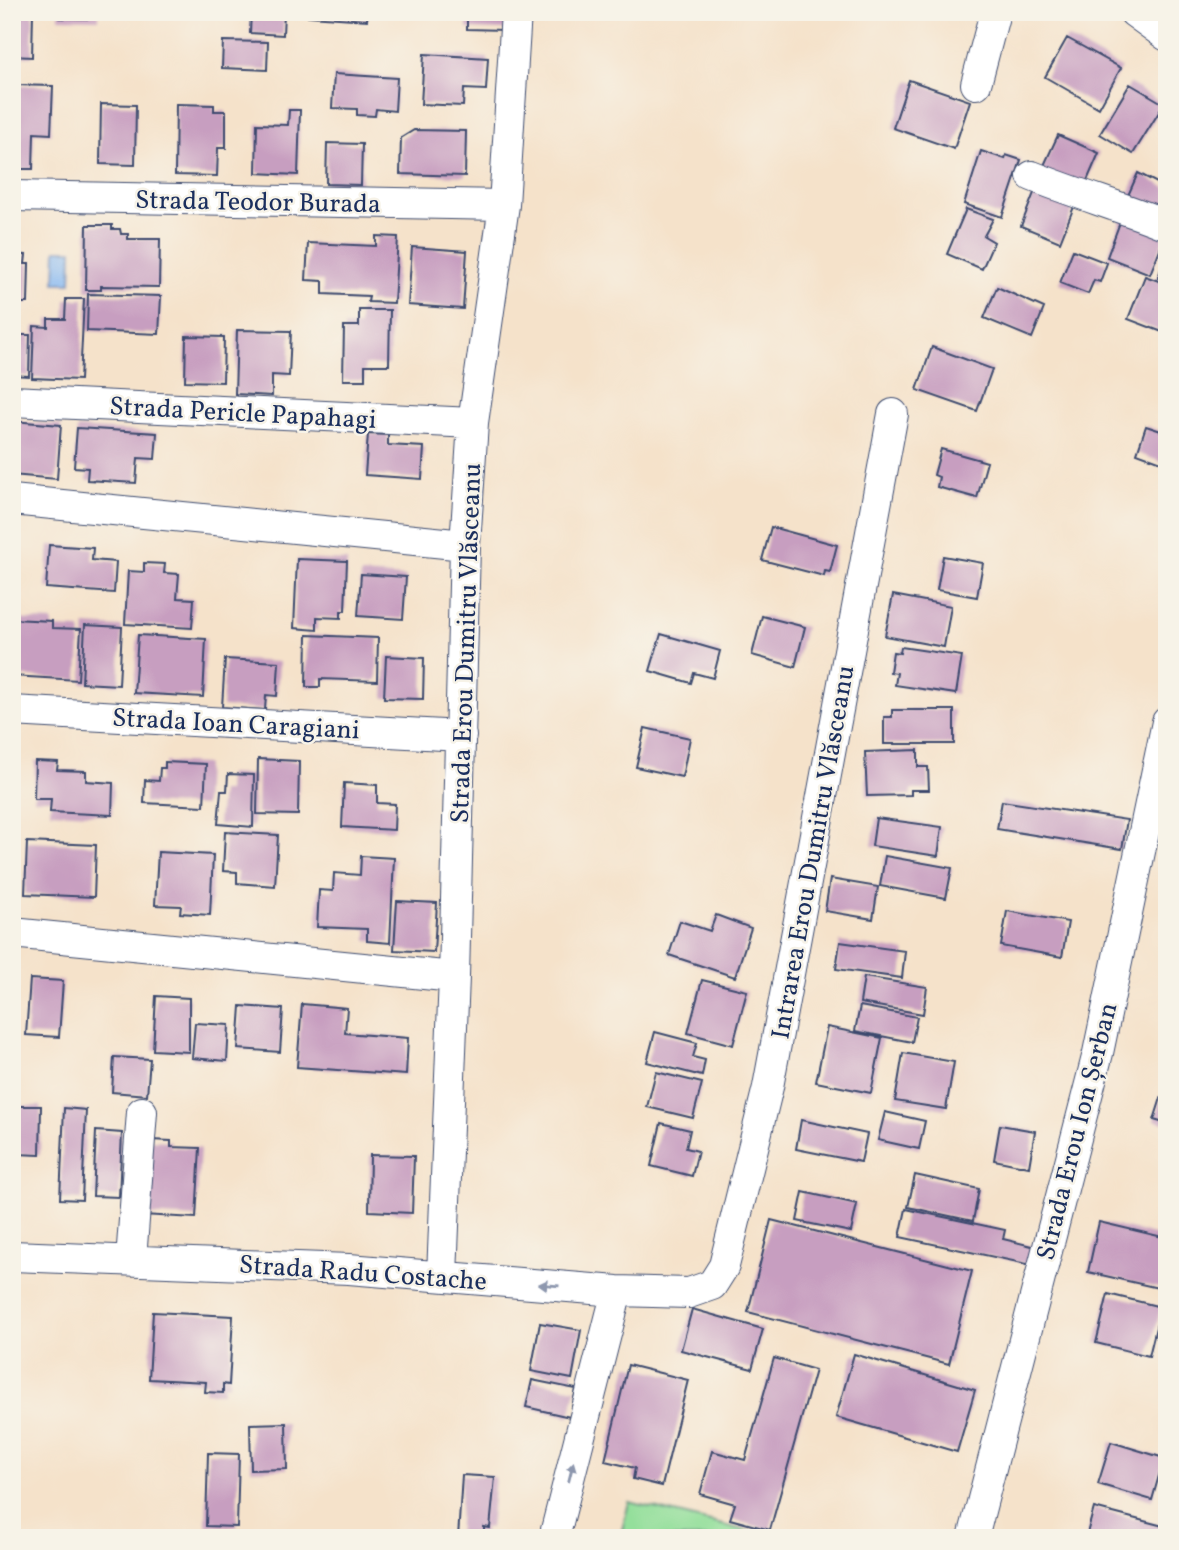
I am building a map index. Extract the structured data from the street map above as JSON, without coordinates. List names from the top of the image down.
{
  "streets": {
    "street": [
      "Strada Teodor Burada",
      "Strada Pericle Papahagi",
      "Strada Erou Dumitru Vlăsceanu",
      "Strada Ioan Caragiani",
      "Intrarea Erou Dumitru Vlăsceanu",
      "Strada Erou Ion Șerban",
      "Strada Radu Costache"
    ]
  },
  "crossings": [
    ["Strada Teodor Burada", "Strada Erou Dumitru Vlăsceanu"],
    ["Strada Pericle Papahagi", "Strada Erou Dumitru Vlăsceanu"],
    ["Strada Erou Dumitru Vlăsceanu", "Strada Ioan Caragiani"],
    ["Strada Erou Dumitru Vlăsceanu", "Strada Radu Costache"],
    ["Intrarea Erou Dumitru Vlăsceanu", "Strada Radu Costache"]
  ]
}
